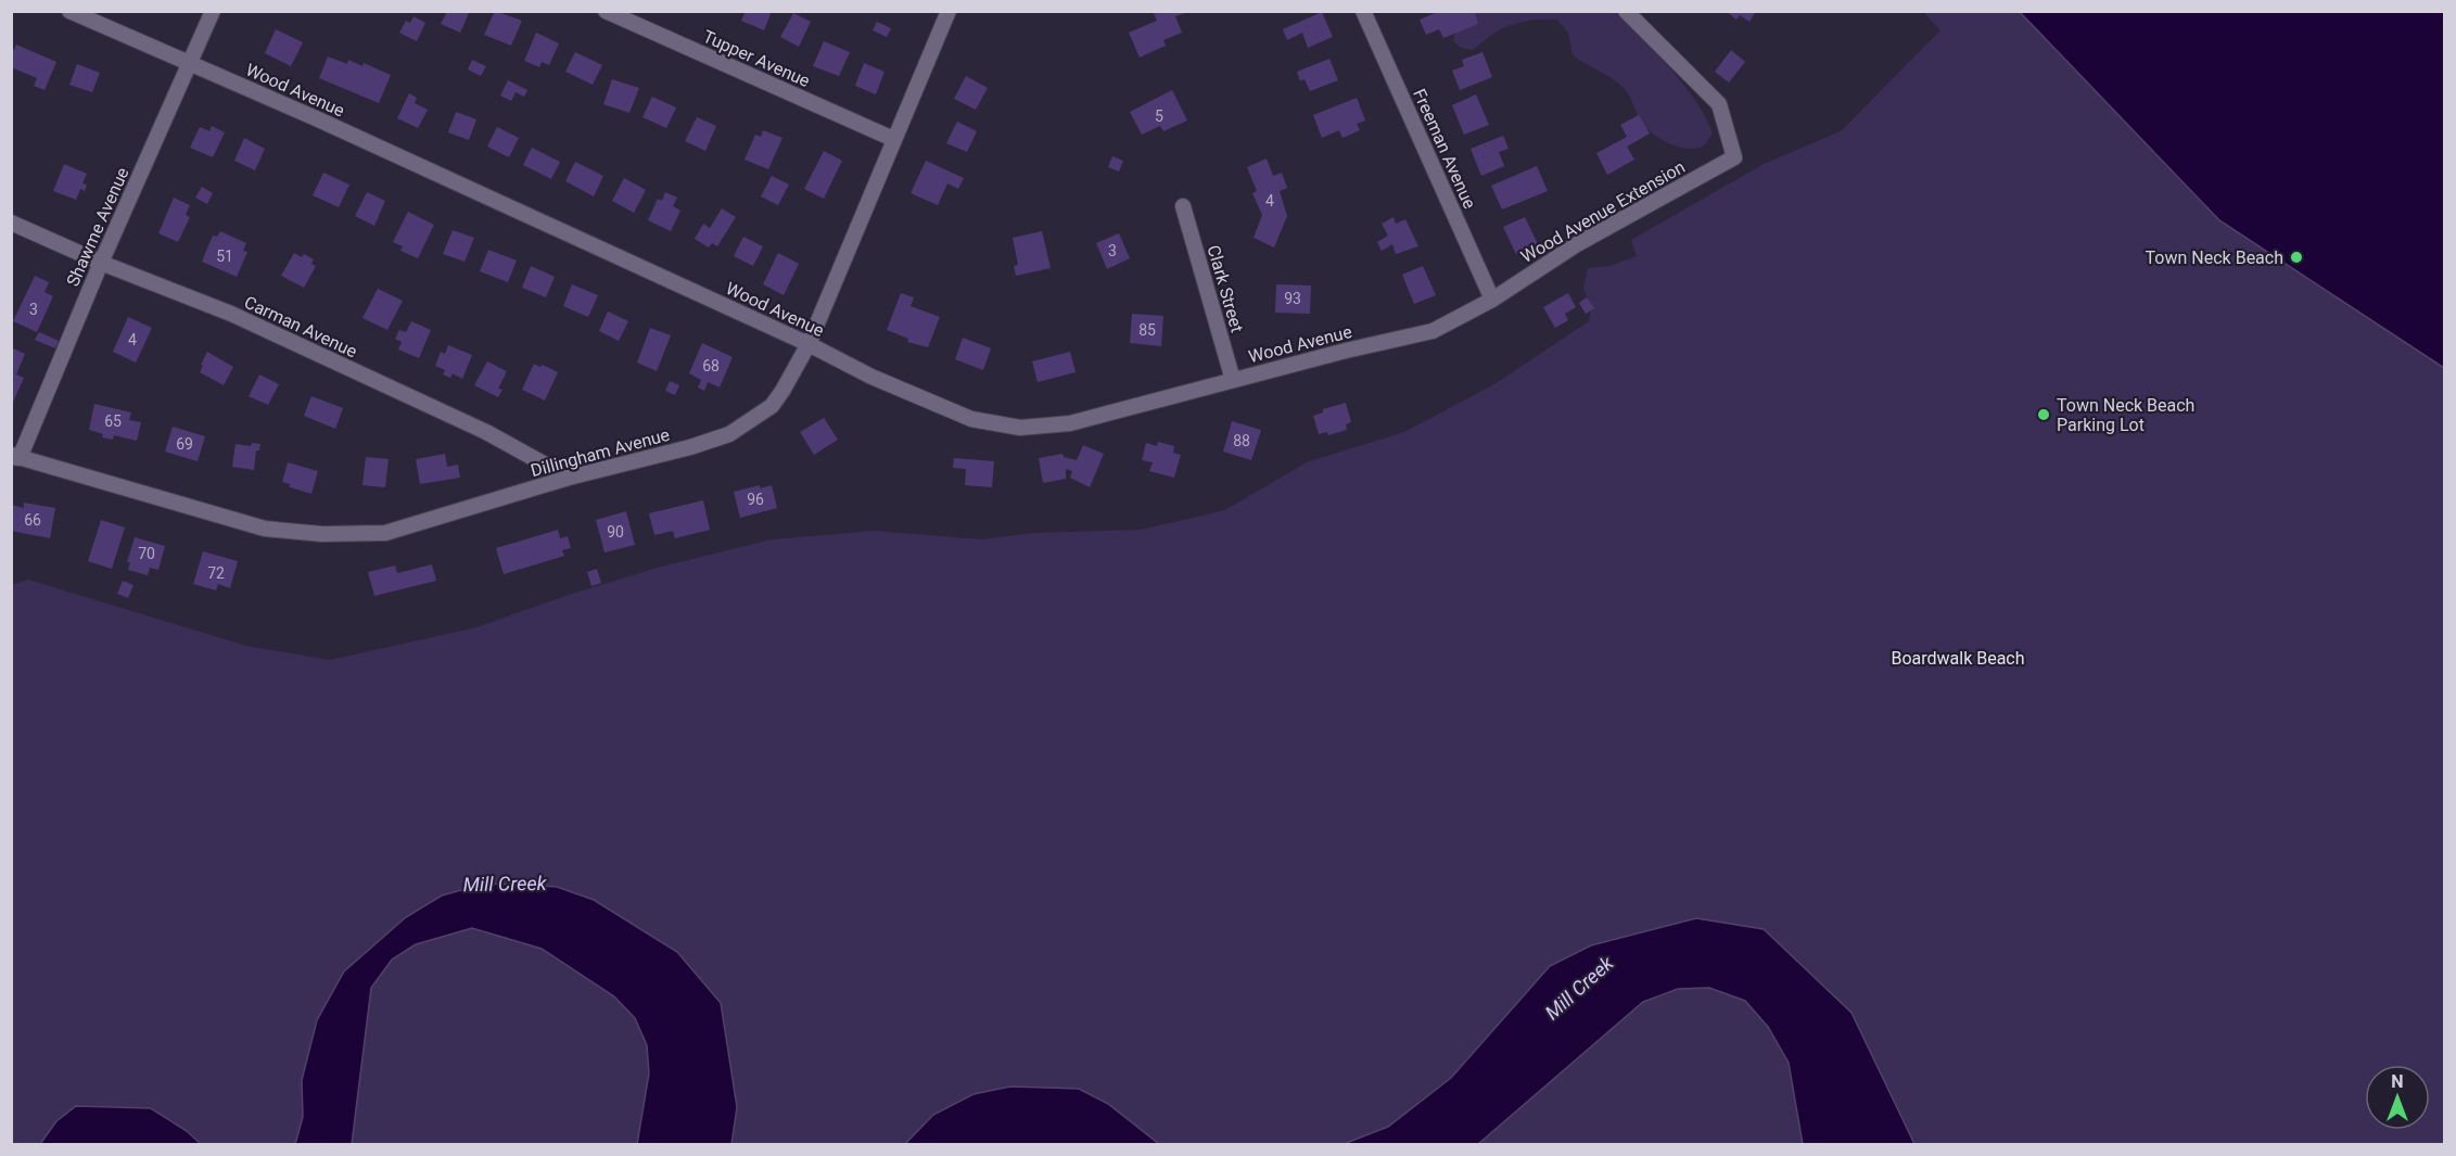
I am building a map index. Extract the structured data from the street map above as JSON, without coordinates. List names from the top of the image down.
{
  "streets": {
    "street": [
      "Tupper Avenue",
      "Wood Avenue",
      "Freeman Avenue",
      "Wood Avenue Extension",
      "Shawme Avenue",
      "Clark Street",
      "Carman Avenue",
      "Dillingham Avenue"
    ]
  },
  "crossings": [
    ["Tupper Avenue", "Dillingham Avenue"],
    ["Wood Avenue", "Freeman Avenue"],
    ["Wood Avenue", "Wood Avenue Extension"],
    ["Wood Avenue", "Shawme Avenue"],
    ["Wood Avenue", "Clark Street"],
    ["Wood Avenue", "Dillingham Avenue"],
    ["Freeman Avenue", "Wood Avenue Extension"],
    ["Shawme Avenue", "Carman Avenue"],
    ["Shawme Avenue", "Dillingham Avenue"],
    ["Carman Avenue", "Dillingham Avenue"]
  ],
  "water": ["Mill Creek"],
  "parks": ["Boardwalk Beach"],
  "places": ["Town Neck Beach", "Town Neck Beach Parking Lot"],
  "house_numbers": [
    "5",
    "4",
    "3",
    "51",
    "93",
    "3",
    "85",
    "4",
    "68",
    "65",
    "88",
    "69",
    "96",
    "66",
    "90",
    "70",
    "72"
  ],
  "north": "top"
}
